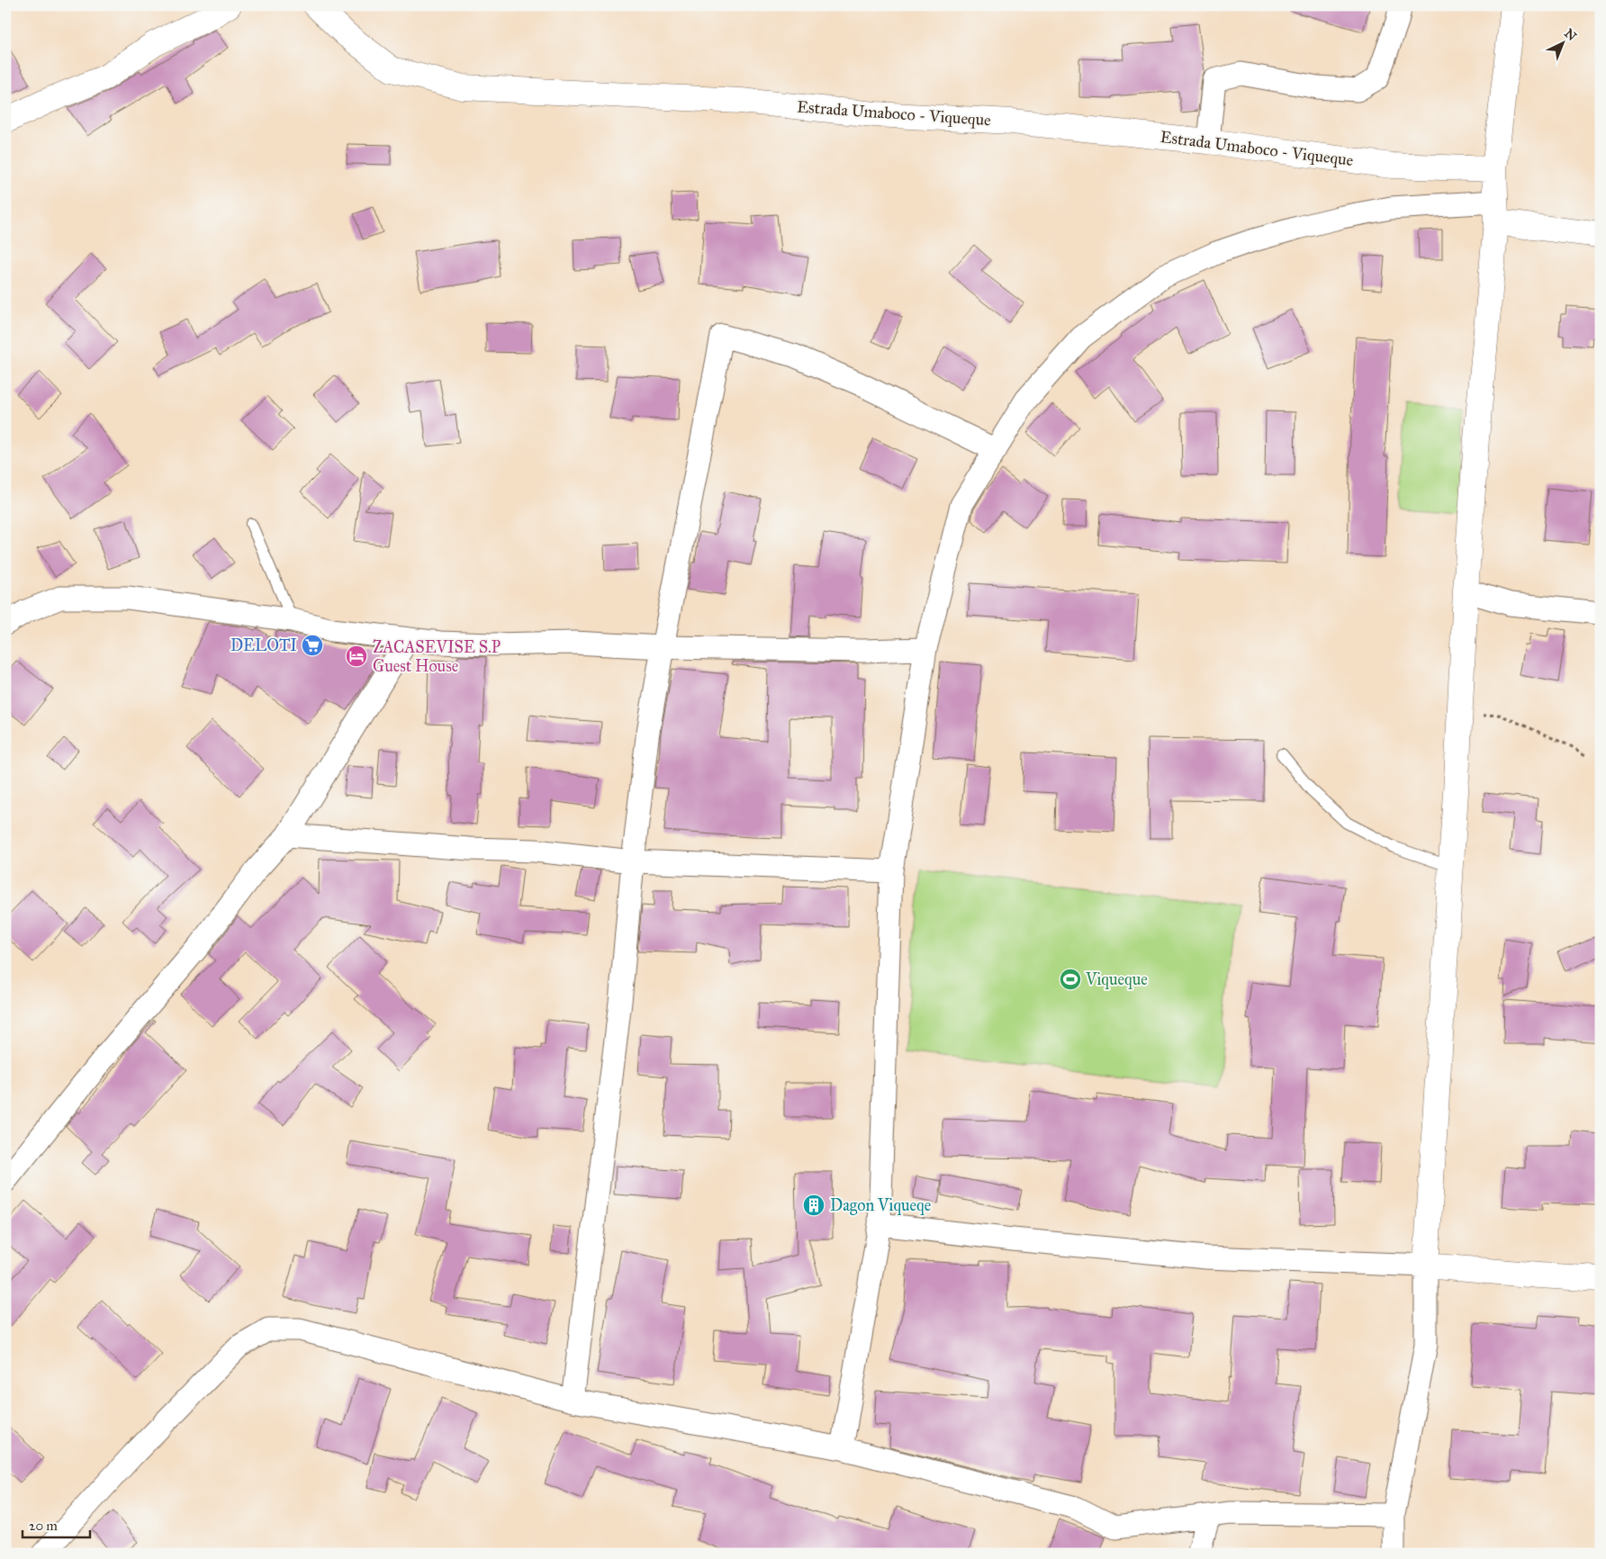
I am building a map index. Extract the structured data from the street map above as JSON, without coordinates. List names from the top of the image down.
{
  "streets": {
    "main road": ["Estrada Umaboco - Viqueque"]
  },
  "places": {
    "supermarket": ["DELOTI"],
    "hotel": ["ZACASEVISE S.P Guest House"],
    "sports": ["Viqueque"],
    "building": ["Dagon Viqueqe"]
  },
  "scale_bar": "20 m",
  "north": "top right"
}
